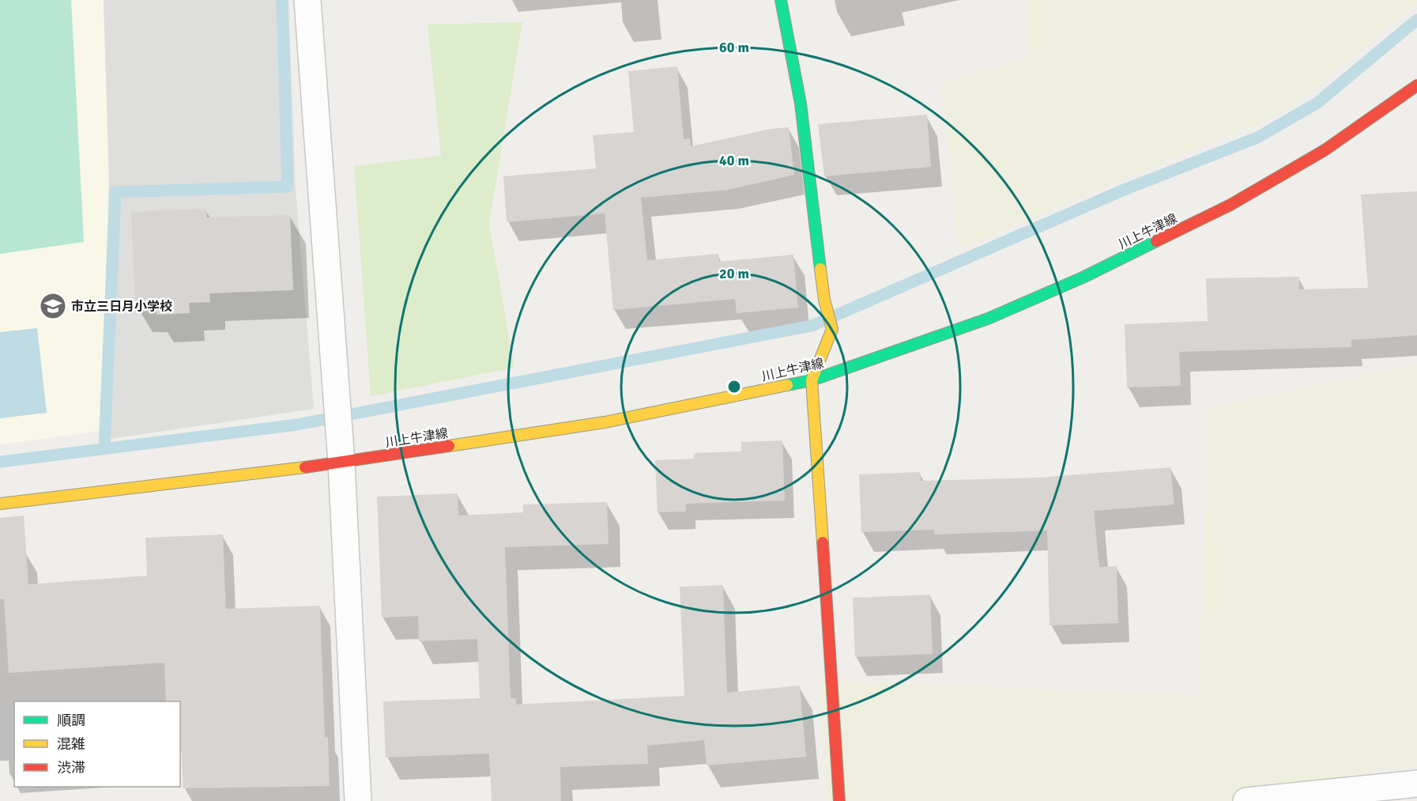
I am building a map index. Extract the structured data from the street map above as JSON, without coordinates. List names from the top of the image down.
{
  "streets": {
    "main road": ["川上牛津線"]
  },
  "places": {
    "school or university": ["市立三日月小学校"]
  },
  "legend": ["順調", "混雑", "渋滞"],
  "rings": ["60 m", "40 m", "20 m"]
}
